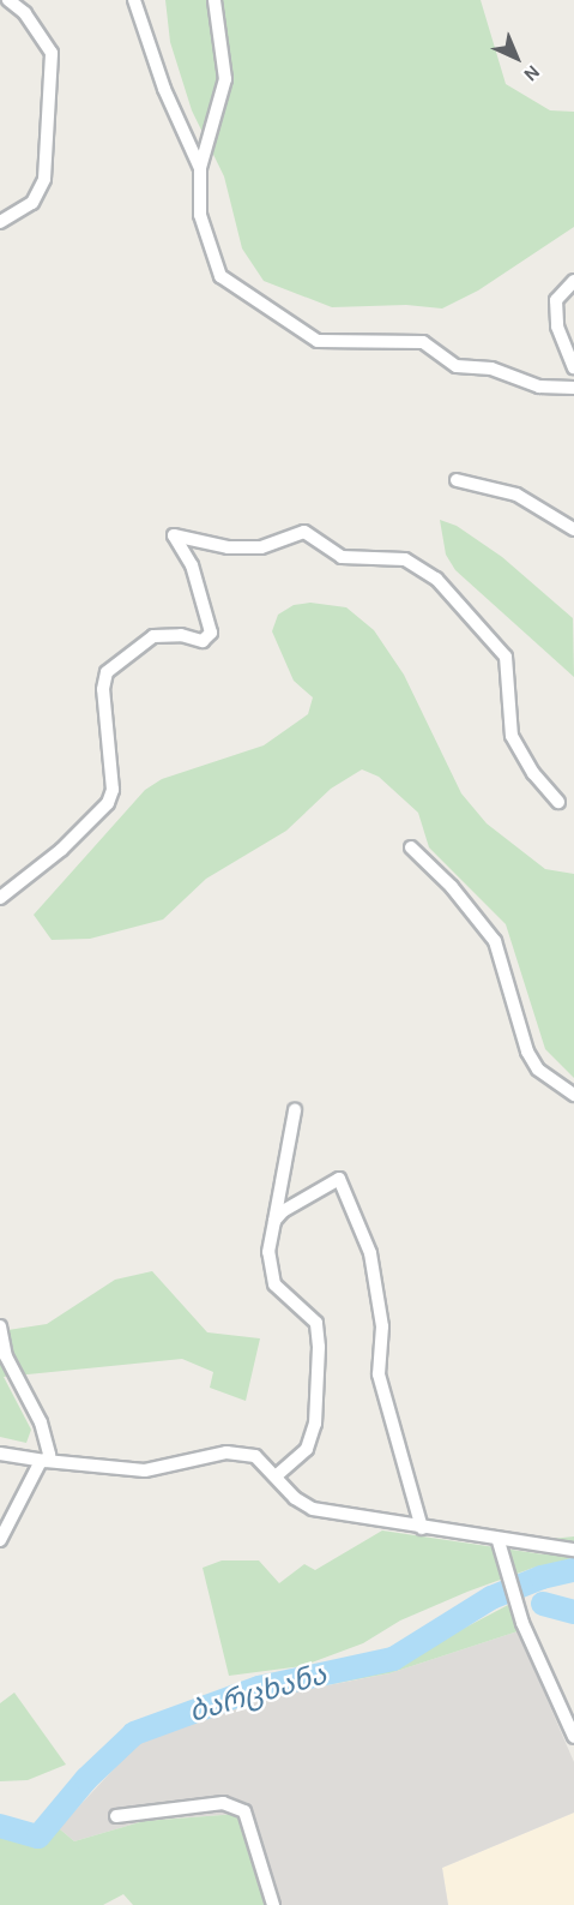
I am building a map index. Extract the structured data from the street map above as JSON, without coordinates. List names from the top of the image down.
{
  "water": ["ბარცხანა"],
  "north": "bottom right"
}
